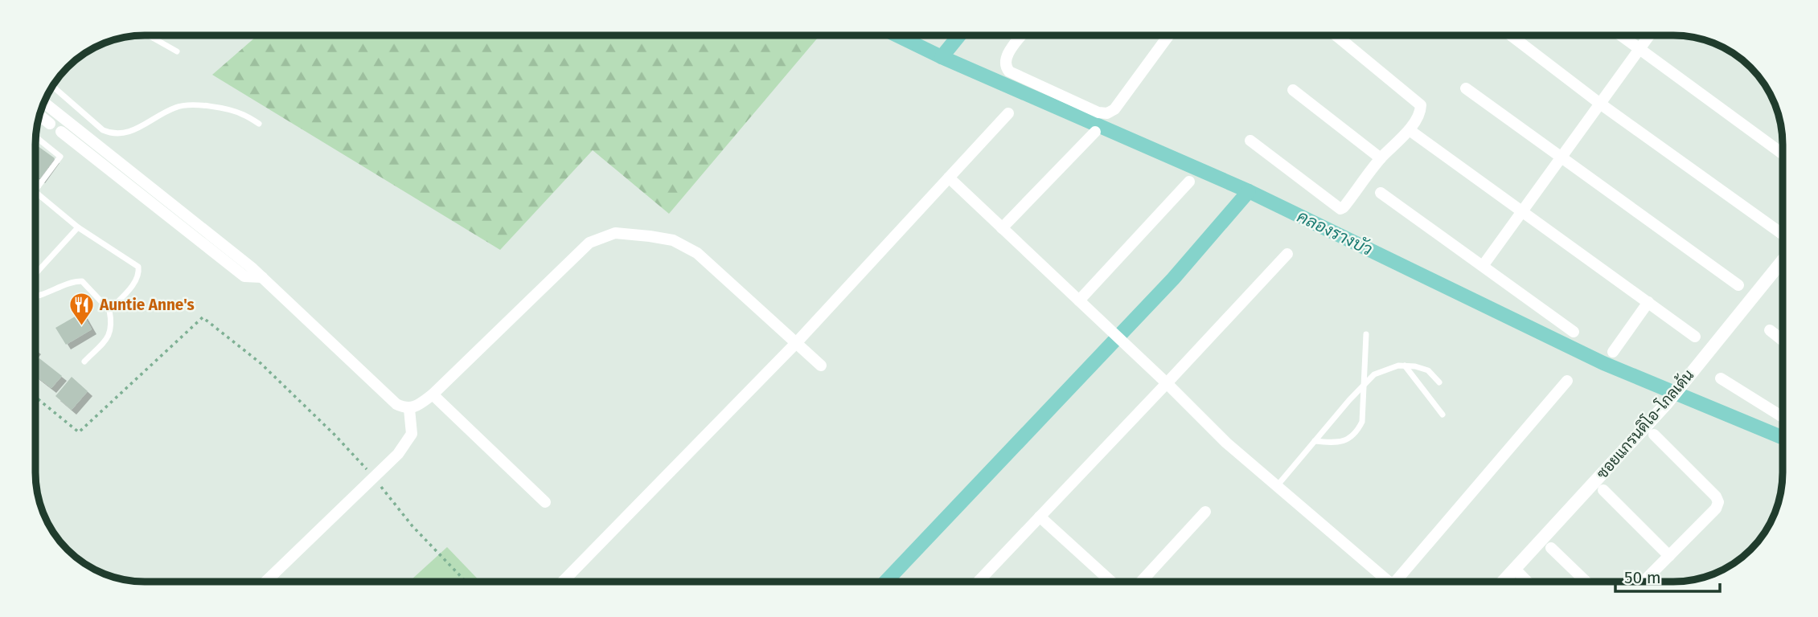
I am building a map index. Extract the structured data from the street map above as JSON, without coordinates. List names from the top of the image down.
{
  "streets": {
    "street": ["ซอยแกรนดิโอ-โกลเด้น"]
  },
  "water": ["คลองรางบัว"],
  "places": {
    "restaurant": ["Auntie Anne's"]
  },
  "scale_bar": "50 m"
}
